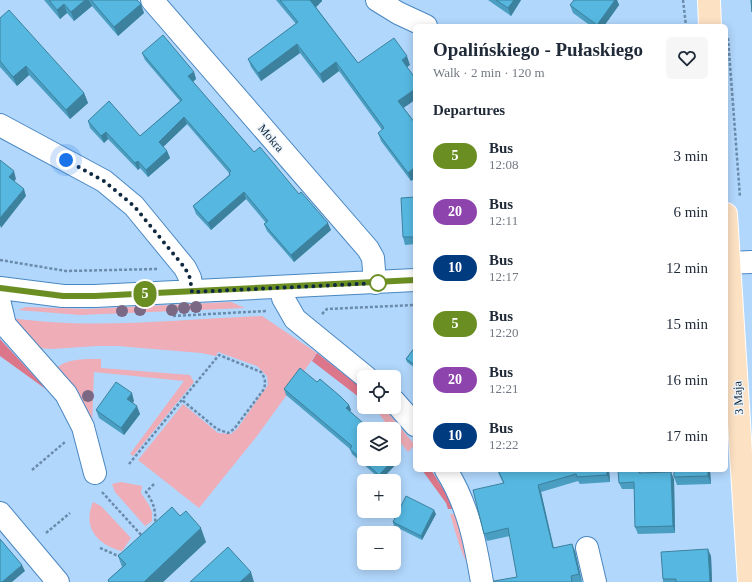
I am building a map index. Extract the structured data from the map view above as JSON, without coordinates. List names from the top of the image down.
{
  "streets": {
    "main road": ["3 Maja"],
    "street": ["Mokra"]
  },
  "lines": ["bus line 5"],
  "page": {
    "on_map": "5",
    "heading": [
      ["Opalińskiego - Pułaskiego", "Walk · 2 min · 120 m"],
      "Departures"
    ],
    "list": [
      {
        "mark": "5",
        "name": "Bus",
        "note": "12:08",
        "value": "3 min"
      },
      {
        "mark": "20",
        "name": "Bus",
        "note": "12:11",
        "value": "6 min"
      },
      {
        "mark": "10",
        "name": "Bus",
        "note": "12:17",
        "value": "12 min"
      },
      {
        "mark": "5",
        "name": "Bus",
        "note": "12:20",
        "value": "15 min"
      },
      {
        "mark": "20",
        "name": "Bus",
        "note": "12:21",
        "value": "16 min"
      },
      {
        "mark": "10",
        "name": "Bus",
        "note": "12:22",
        "value": "17 min"
      }
    ],
    "map_buttons": ["+", "−"]
  }
}
